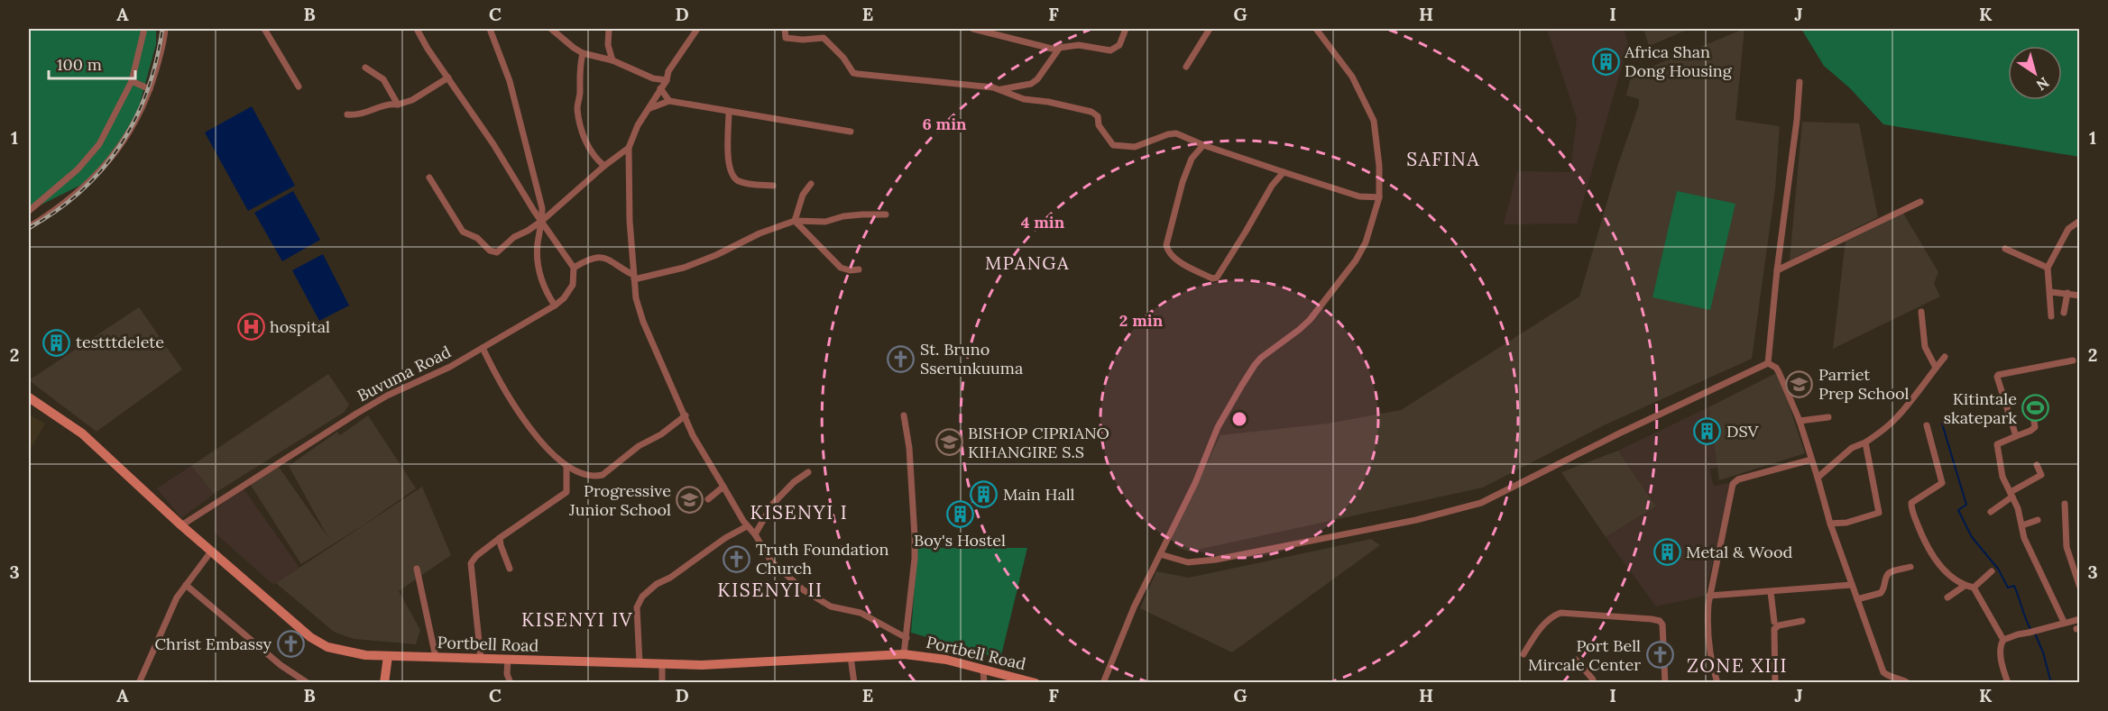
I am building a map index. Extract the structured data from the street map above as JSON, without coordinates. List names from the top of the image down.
{
  "streets": {
    "main road": ["Portbell Road"],
    "street": ["Buvuma Road"]
  },
  "crossings": [
    ["Buvuma Road", "Portbell Road"]
  ],
  "districts": [
    "SAFINA",
    "MPANGA",
    "KISENYI I",
    "KISENYI II",
    "KISENYI IV",
    "ZONE XIII"
  ],
  "places": {
    "building": [
      "Africa Shan Dong Housing",
      "testttdelete",
      "DSV",
      "Main Hall",
      "Boy's Hostel",
      "Metal & Wood"
    ],
    "hospital": ["hospital"],
    "church": [
      "St. Bruno Sserunkuuma",
      "Truth Foundation Church",
      "Christ Embassy",
      "Port Bell Mircale Center"
    ],
    "school or university": ["Parriet Prep School", "BISHOP CIPRIANO KIHANGIRE S.S", "Progressive Junior School"],
    "sports": ["Kitintale skatepark"]
  },
  "scale_bar": "100 m",
  "north": "bottom right",
  "grid": {
    "columns": [
      "A",
      "B",
      "C",
      "D",
      "E",
      "F",
      "G",
      "H",
      "I",
      "J",
      "K"
    ],
    "rows": ["1", "2", "3"]
  },
  "rings": ["6 min", "4 min", "2 min"]
}
